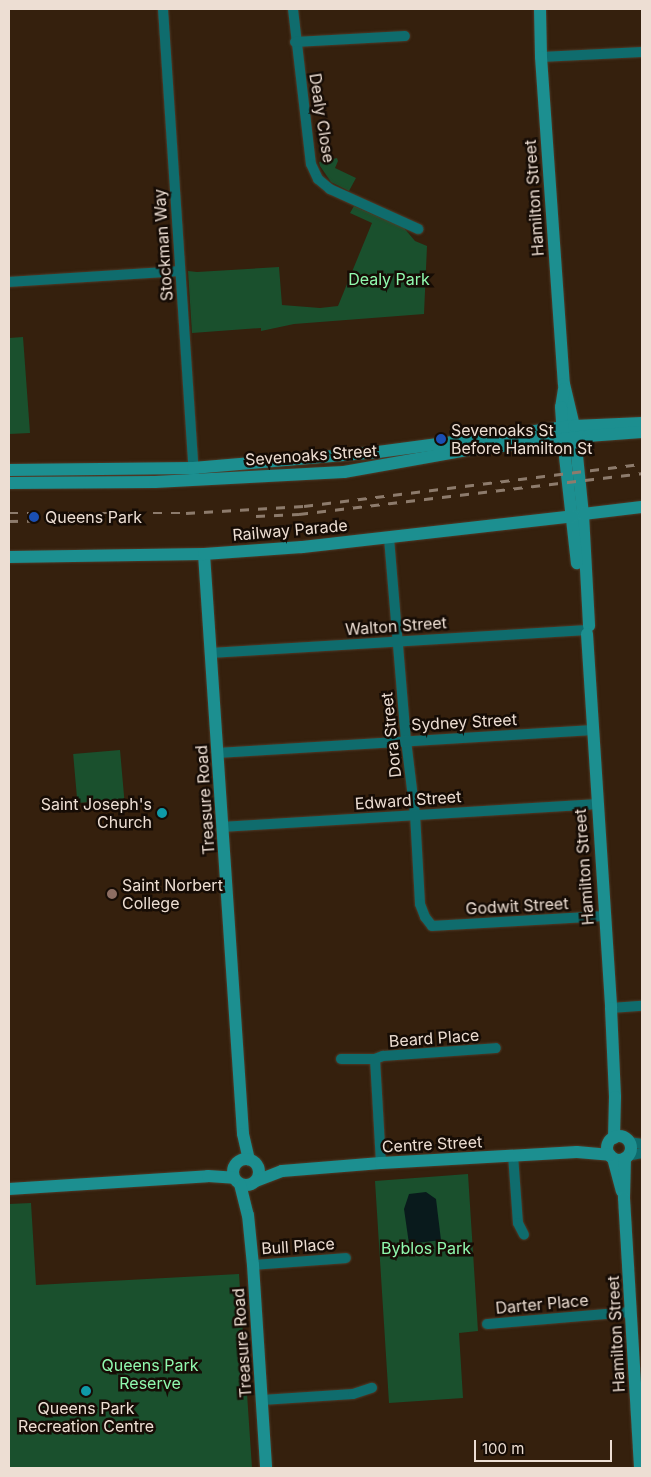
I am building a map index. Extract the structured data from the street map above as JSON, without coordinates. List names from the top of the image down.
{
  "streets": {
    "street": [
      "Dealy Close",
      "Hamilton Street",
      "Stockman Way",
      "Sevenoaks Street",
      "Railway Parade",
      "Walton Street",
      "Sydney Street",
      "Dora Street",
      "Treasure Road",
      "Edward Street",
      "Godwit Street",
      "Beard Place",
      "Centre Street",
      "Bull Place",
      "Darter Place"
    ]
  },
  "crossings": [
    ["Hamilton Street", "Sevenoaks Street"],
    ["Hamilton Street", "Railway Parade"],
    ["Hamilton Street", "Walton Street"],
    ["Hamilton Street", "Sydney Street"],
    ["Hamilton Street", "Edward Street"],
    ["Hamilton Street", "Godwit Street"],
    ["Hamilton Street", "Centre Street"],
    ["Hamilton Street", "Darter Place"],
    ["Stockman Way", "Sevenoaks Street"],
    ["Railway Parade", "Dora Street"],
    ["Railway Parade", "Treasure Road"],
    ["Walton Street", "Dora Street"],
    ["Walton Street", "Treasure Road"],
    ["Sydney Street", "Dora Street"],
    ["Sydney Street", "Treasure Road"],
    ["Dora Street", "Edward Street"],
    ["Dora Street", "Godwit Street"],
    ["Treasure Road", "Edward Street"],
    ["Treasure Road", "Centre Street"],
    ["Treasure Road", "Bull Place"],
    ["Beard Place", "Centre Street"]
  ],
  "parks": ["Dealy Park", "Byblos Park", "Queens Park Reserve"],
  "places": [
    "Sevenoaks St Before Hamilton St",
    "Queens Park",
    "Saint Joseph's Church",
    "Saint Norbert College",
    "Queens Park Recreation Centre"
  ],
  "scale_bar": "100 m"
}
